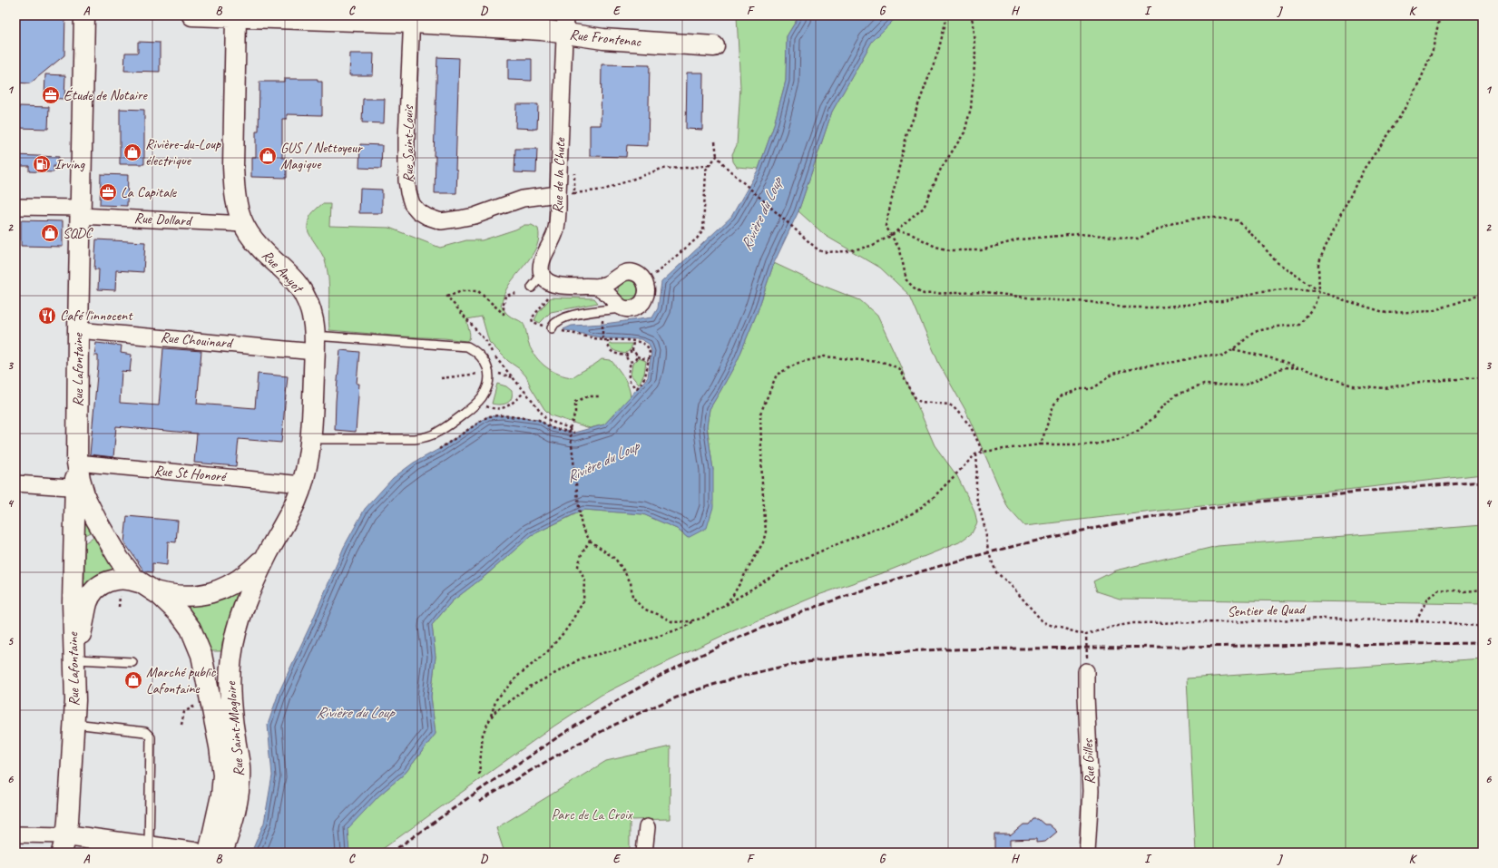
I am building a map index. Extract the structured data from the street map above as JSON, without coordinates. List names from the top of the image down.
{
  "streets": {
    "main road": [
      "Rue Frontenac",
      "Rue Amyot",
      "Rue Lafontaine",
      "Rue Saint-Magloire"
    ],
    "street": [
      "Rue Saint-Louis",
      "Rue de la Chute",
      "Rue Dollard",
      "Rue Chouinard",
      "Rue St Honoré",
      "Rue Gilles"
    ],
    "path": ["Sentier de Quad"]
  },
  "crossings": [
    ["Rue Frontenac", "Rue Saint-Louis"],
    ["Rue Frontenac", "Rue de la Chute"],
    ["Rue Frontenac", "Rue Amyot"],
    ["Rue Saint-Louis", "Rue de la Chute"],
    ["Rue Dollard", "Rue Amyot"],
    ["Rue Dollard", "Rue Lafontaine"],
    ["Rue Amyot", "Rue Chouinard"],
    ["Rue Amyot", "Rue St Honoré"],
    ["Rue Amyot", "Rue Saint-Magloire"],
    ["Rue Chouinard", "Rue Lafontaine"],
    ["Rue Lafontaine", "Rue St Honoré"],
    ["Rue Lafontaine", "Rue Saint-Magloire"]
  ],
  "water": ["Rivière du Loup"],
  "parks": ["Parc de La Croix"],
  "places": {
    "office": ["Étude de Notaire", "La Capitale"],
    "shop": [
      "Rivière-du-Loup électrique",
      "GUS / Nettoyeur Magique",
      "SQDC",
      "Marché public Lafontaine"
    ],
    "fuel station": ["Irving"],
    "restaurant": ["Café l'innocent"]
  },
  "grid": {
    "columns": [
      "A",
      "B",
      "C",
      "D",
      "E",
      "F",
      "G",
      "H",
      "I",
      "J",
      "K"
    ],
    "rows": [
      "1",
      "2",
      "3",
      "4",
      "5",
      "6"
    ]
  }
}
